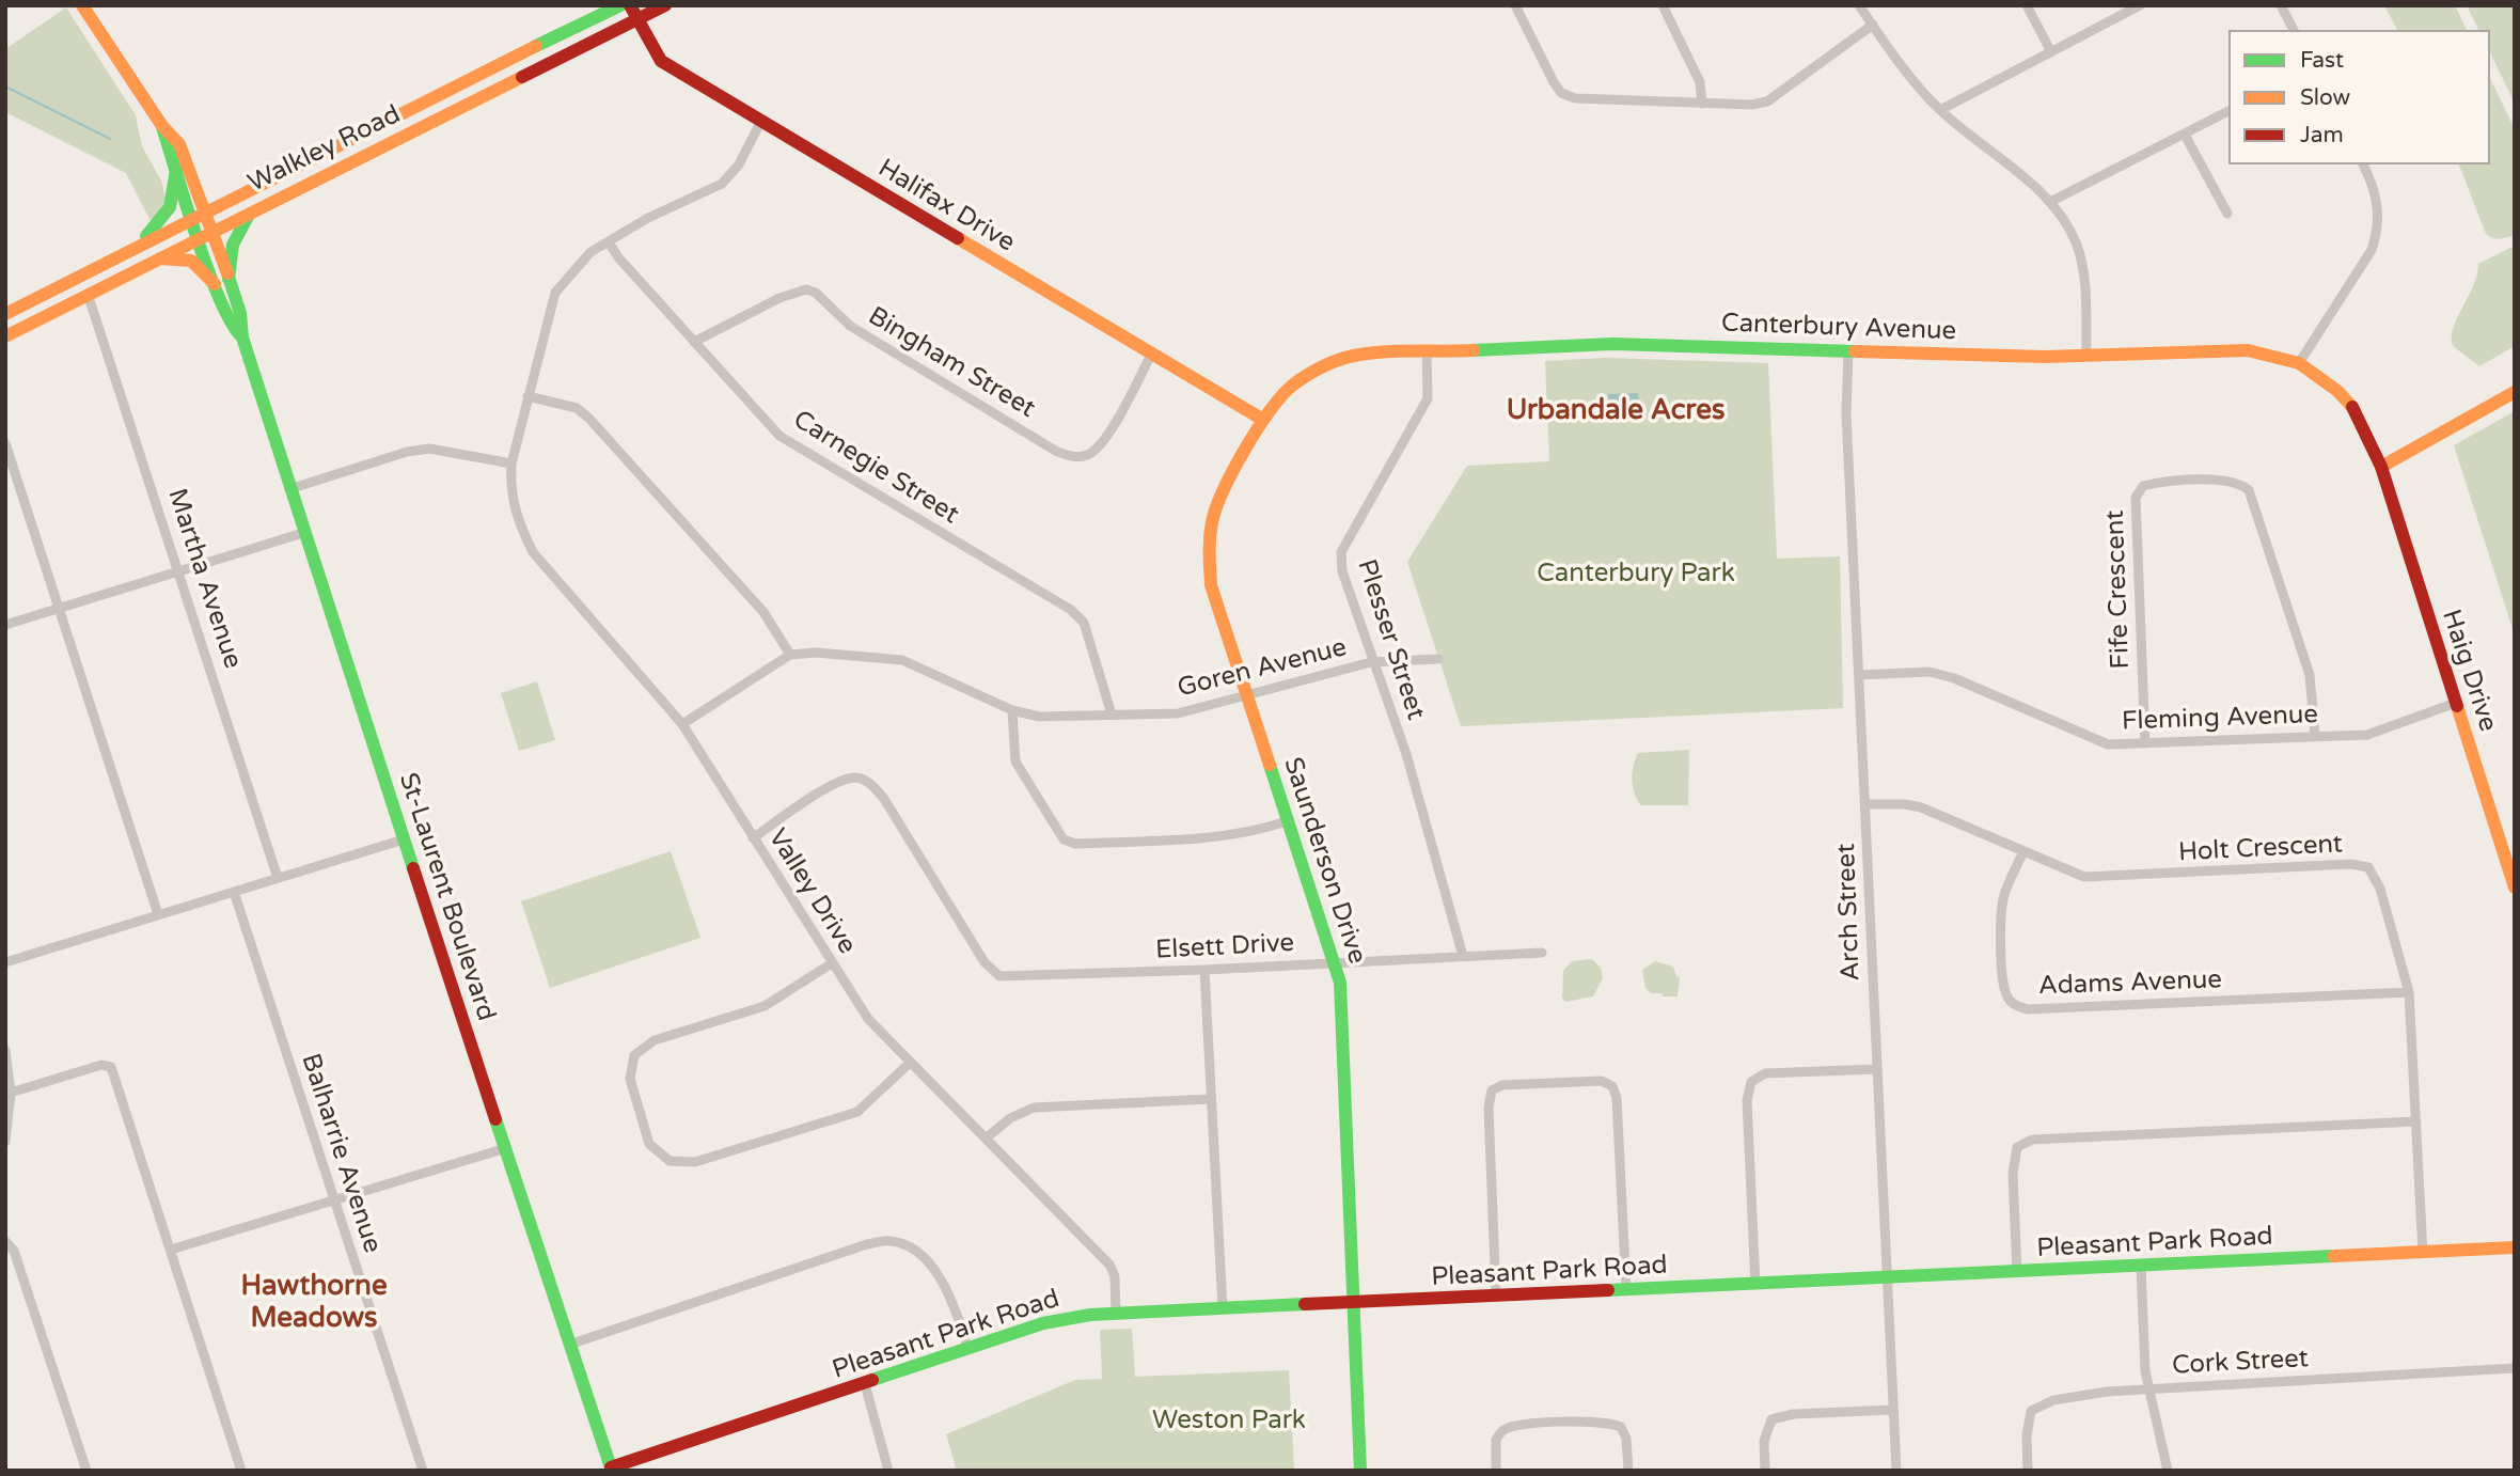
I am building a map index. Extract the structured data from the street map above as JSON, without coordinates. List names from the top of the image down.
{
  "streets": {
    "street": [
      "Walkley Road",
      "Halifax Drive",
      "Canterbury Avenue",
      "Bingham Street",
      "Carnegie Street",
      "Martha Avenue",
      "Fife Crescent",
      "Plesser Street",
      "Goren Avenue",
      "Haig Drive",
      "Fleming Avenue",
      "Holt Crescent",
      "Saunderson Drive",
      "Valley Drive",
      "St-Laurent Boulevard",
      "Arch Street",
      "Elsett Drive",
      "Adams Avenue",
      "Balharrie Avenue",
      "Pleasant Park Road",
      "Cork Street"
    ]
  },
  "crossings": [
    ["Walkley Road", "Halifax Drive"],
    ["Walkley Road", "Martha Avenue"],
    ["Walkley Road", "St-Laurent Boulevard"],
    ["Halifax Drive", "Canterbury Avenue"],
    ["Halifax Drive", "Bingham Street"],
    ["Halifax Drive", "Saunderson Drive"],
    ["Halifax Drive", "Valley Drive"],
    ["Canterbury Avenue", "Plesser Street"],
    ["Canterbury Avenue", "Haig Drive"],
    ["Canterbury Avenue", "Saunderson Drive"],
    ["Canterbury Avenue", "Arch Street"],
    ["Bingham Street", "Carnegie Street"],
    ["Carnegie Street", "Goren Avenue"],
    ["Carnegie Street", "Valley Drive"],
    ["Fife Crescent", "Fleming Avenue"],
    ["Plesser Street", "Goren Avenue"],
    ["Plesser Street", "Elsett Drive"],
    ["Goren Avenue", "Saunderson Drive"],
    ["Haig Drive", "Fleming Avenue"],
    ["Fleming Avenue", "Arch Street"],
    ["Holt Crescent", "Arch Street"],
    ["Holt Crescent", "Adams Avenue"],
    ["Holt Crescent", "Pleasant Park Road"],
    ["Saunderson Drive", "Elsett Drive"],
    ["Saunderson Drive", "Pleasant Park Road"],
    ["Valley Drive", "Elsett Drive"],
    ["Valley Drive", "Pleasant Park Road"],
    ["St-Laurent Boulevard", "Pleasant Park Road"],
    ["Arch Street", "Pleasant Park Road"]
  ],
  "districts": ["Urbandale Acres", "Hawthorne Meadows"],
  "parks": ["Canterbury Park", "Weston Park"],
  "legend": ["Fast", "Slow", "Jam"]
}
